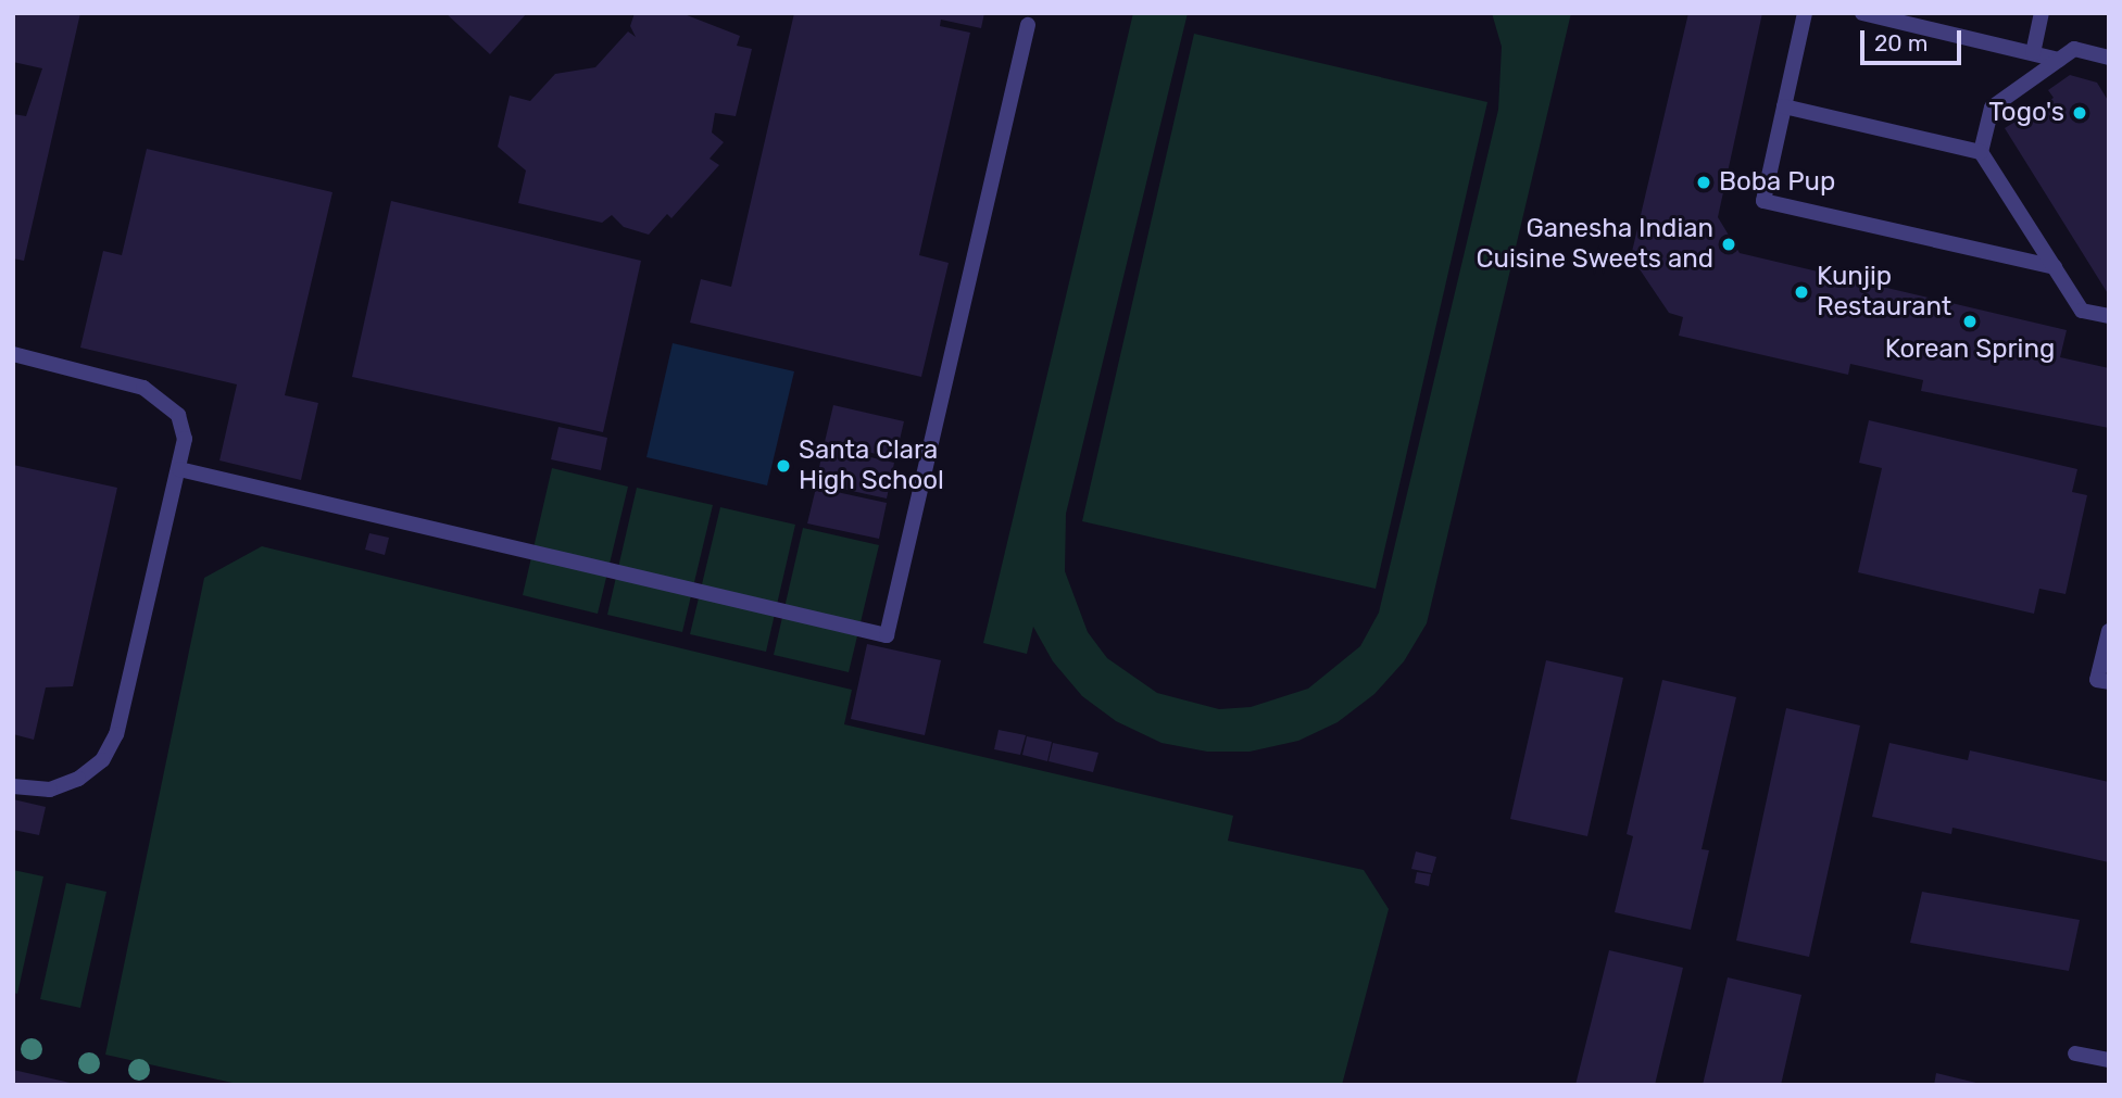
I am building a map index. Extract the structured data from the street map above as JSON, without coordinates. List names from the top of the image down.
{
  "places": [
    "Togo's",
    "Boba Pup",
    "Ganesha Indian Cuisine Sweets and",
    "Kunjip Restaurant",
    "Korean Spring",
    "Santa Clara High School"
  ],
  "scale_bar": "20 m"
}
